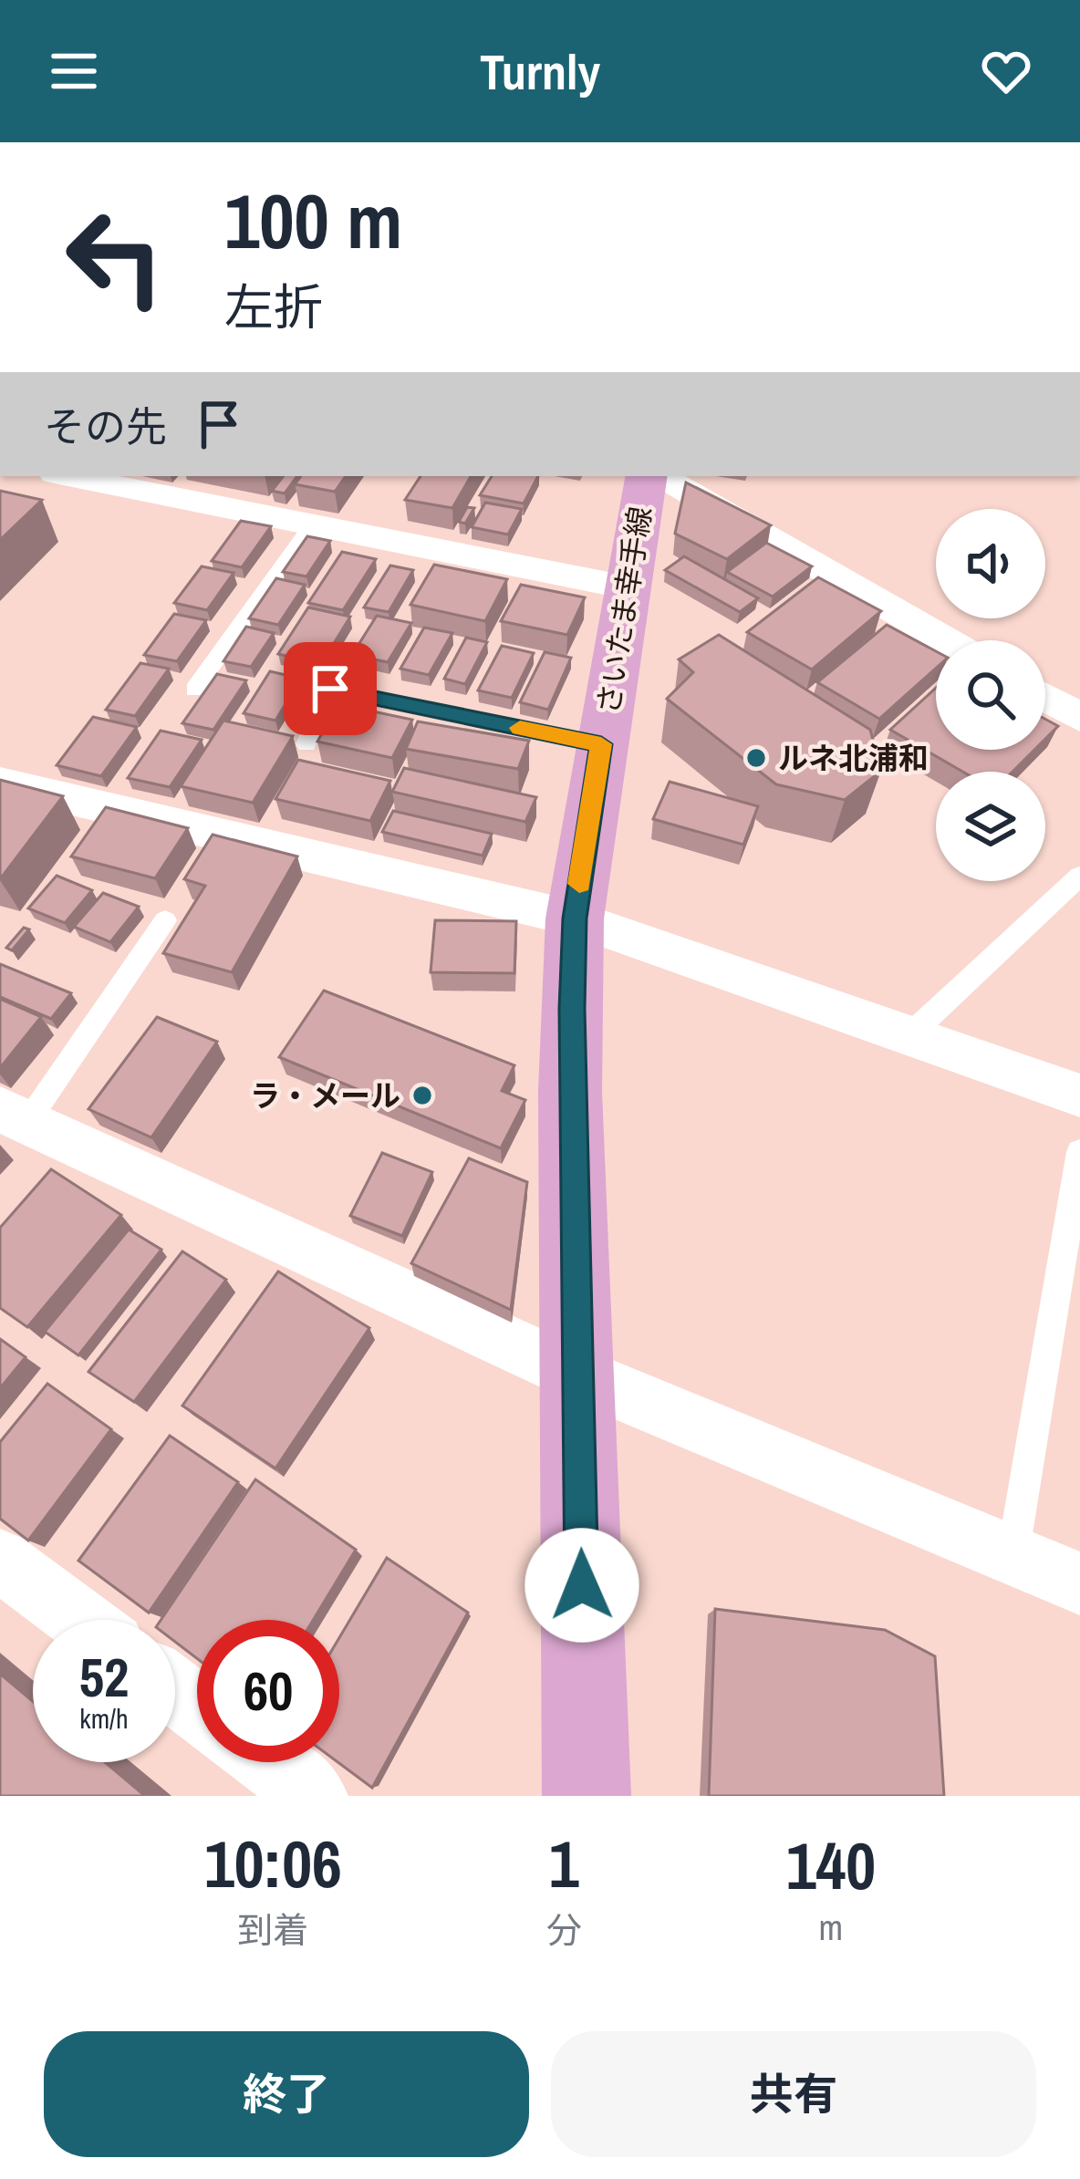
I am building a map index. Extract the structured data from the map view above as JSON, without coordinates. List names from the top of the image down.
{
  "streets": {
    "main road": ["さいたま幸手線"]
  },
  "places": ["ルネ北浦和", "ラ・メール"],
  "page": {
    "header": "Turnly",
    "turn": ["100 m", "左折"],
    "then": "その先",
    "speed": "52 km/h",
    "limit": "60",
    "eta": [
      "10:06",
      "到着",
      "1",
      "分",
      "140",
      "m"
    ],
    "buttons": ["終了", "共有"]
  }
}
